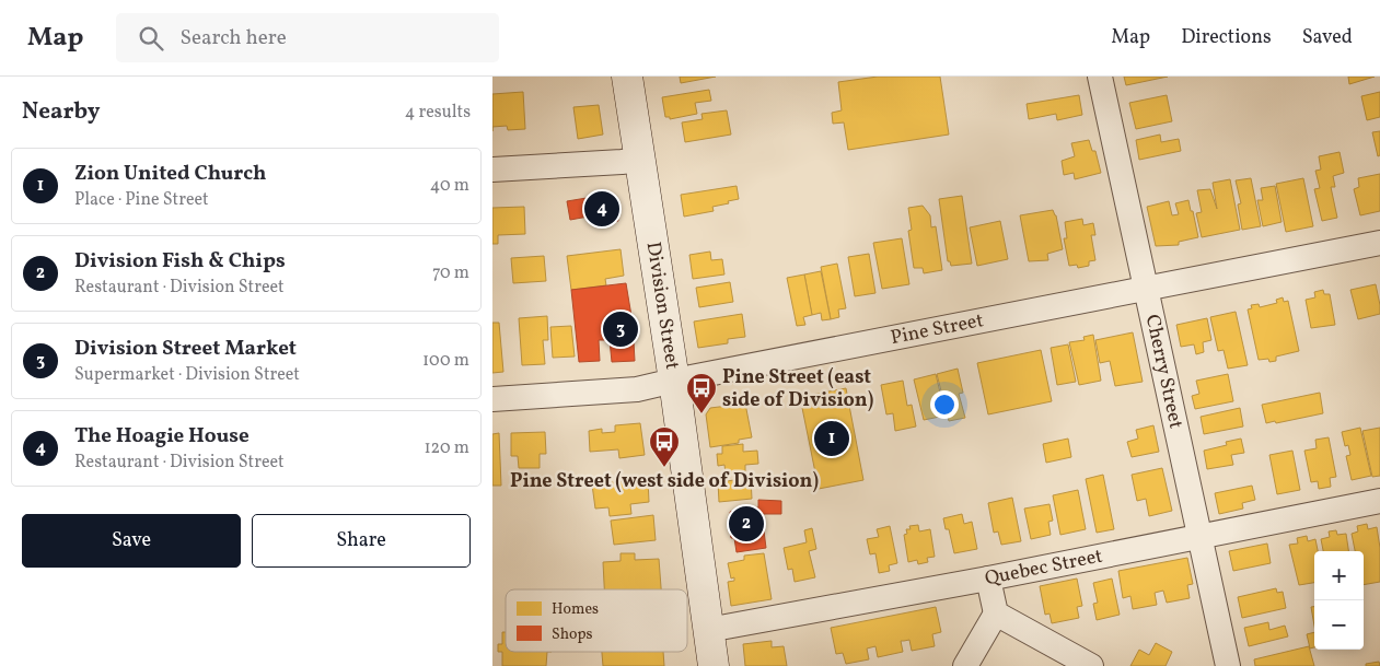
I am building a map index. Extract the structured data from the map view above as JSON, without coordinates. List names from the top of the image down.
{
  "streets": {
    "main road": ["Division Street"],
    "street": ["Pine Street", "Cherry Street", "Quebec Street"]
  },
  "crossings": [
    ["Division Street", "Pine Street"],
    ["Division Street", "Quebec Street"],
    ["Pine Street", "Cherry Street"],
    ["Cherry Street", "Quebec Street"]
  ],
  "places": {
    "bus stop": ["Pine Street (east side of Division)", "Pine Street (west side of Division)"]
  },
  "legend": ["Homes", "Shops"],
  "page": {
    "header": "Map",
    "search": "Search here",
    "nav": ["Map", "Directions", "Saved"],
    "heading": ["Nearby", "4 results"],
    "list": [
      {
        "mark": "1",
        "name": "Zion United Church",
        "note": "Place · Pine Street",
        "value": "40 m"
      },
      {
        "mark": "2",
        "name": "Division Fish & Chips",
        "note": "Restaurant · Division Street",
        "value": "70 m"
      },
      {
        "mark": "3",
        "name": "Division Street Market",
        "note": "Supermarket · Division Street",
        "value": "100 m"
      },
      {
        "mark": "4",
        "name": "The Hoagie House",
        "note": "Restaurant · Division Street",
        "value": "120 m"
      }
    ],
    "pins": [
      "4",
      "3",
      "1",
      "2"
    ],
    "buttons": ["Save", "Share"],
    "map_buttons": ["+", "−"]
  }
}
